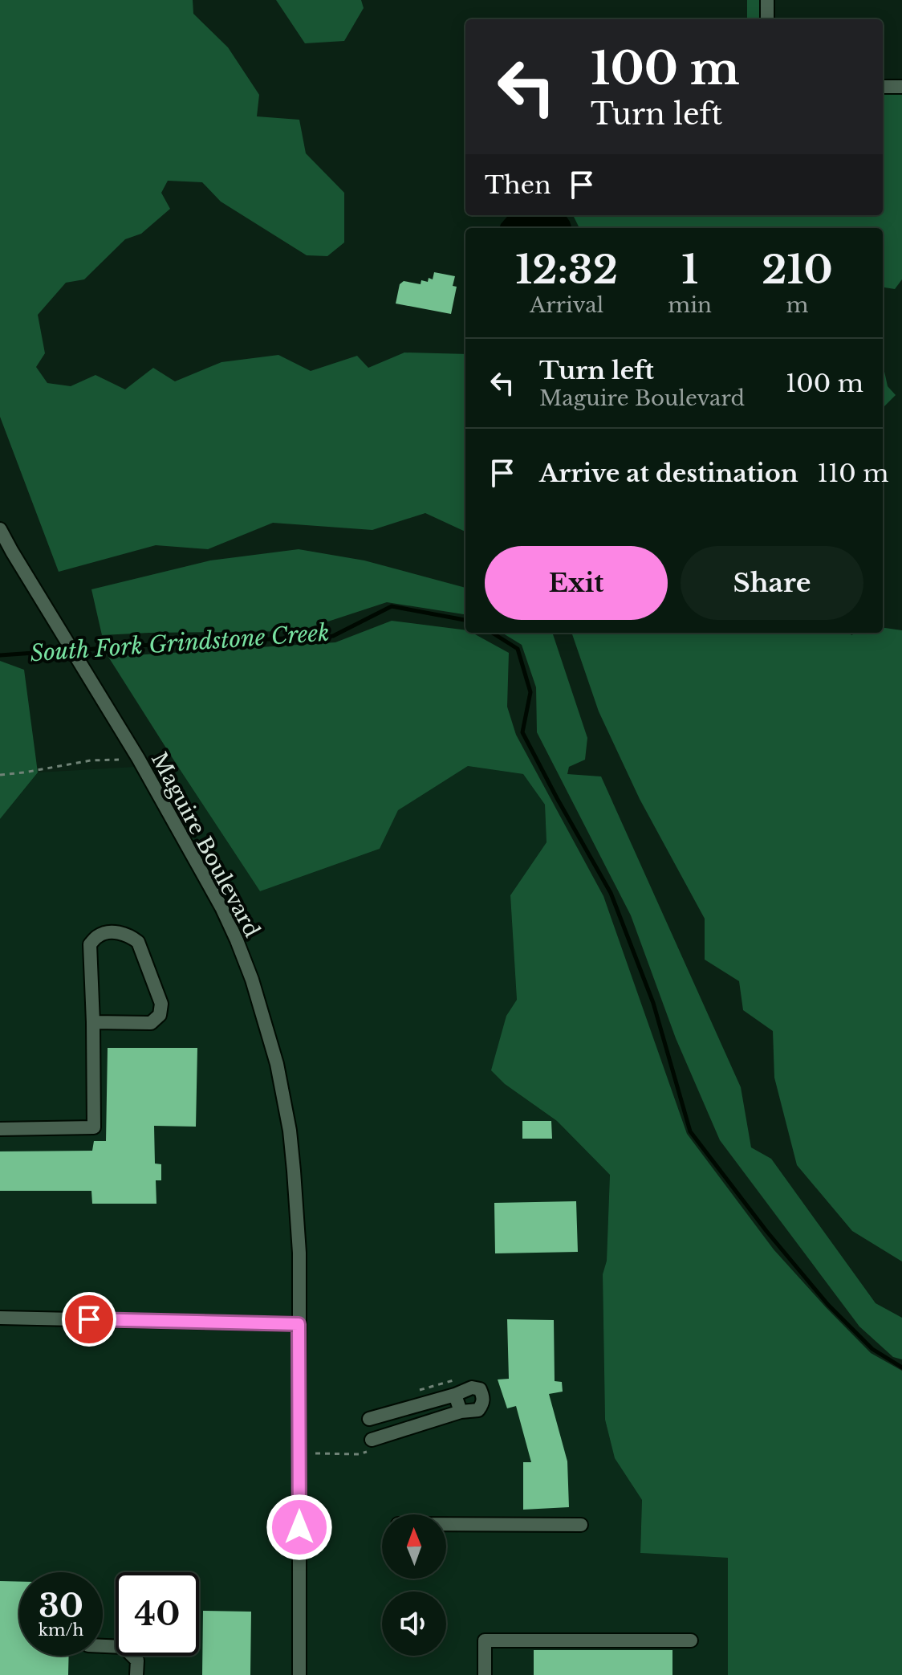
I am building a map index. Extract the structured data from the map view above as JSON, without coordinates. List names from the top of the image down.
{
  "streets": {
    "street": ["Maguire Boulevard"]
  },
  "water": ["South Fork Grindstone Creek"],
  "north": "top",
  "page": {
    "turn": ["100 m", "Turn left"],
    "then": "Then",
    "eta": [
      "12:32",
      "Arrival",
      "1",
      "min",
      "210",
      "m"
    ],
    "list": [
      {
        "name": "Turn left",
        "note": "Maguire Boulevard",
        "value": "100 m"
      },
      {
        "name": "Arrive at destination",
        "value": "110 m"
      }
    ],
    "buttons": ["Exit", "Share"],
    "speed": "30 km/h",
    "limit": "40"
  }
}
